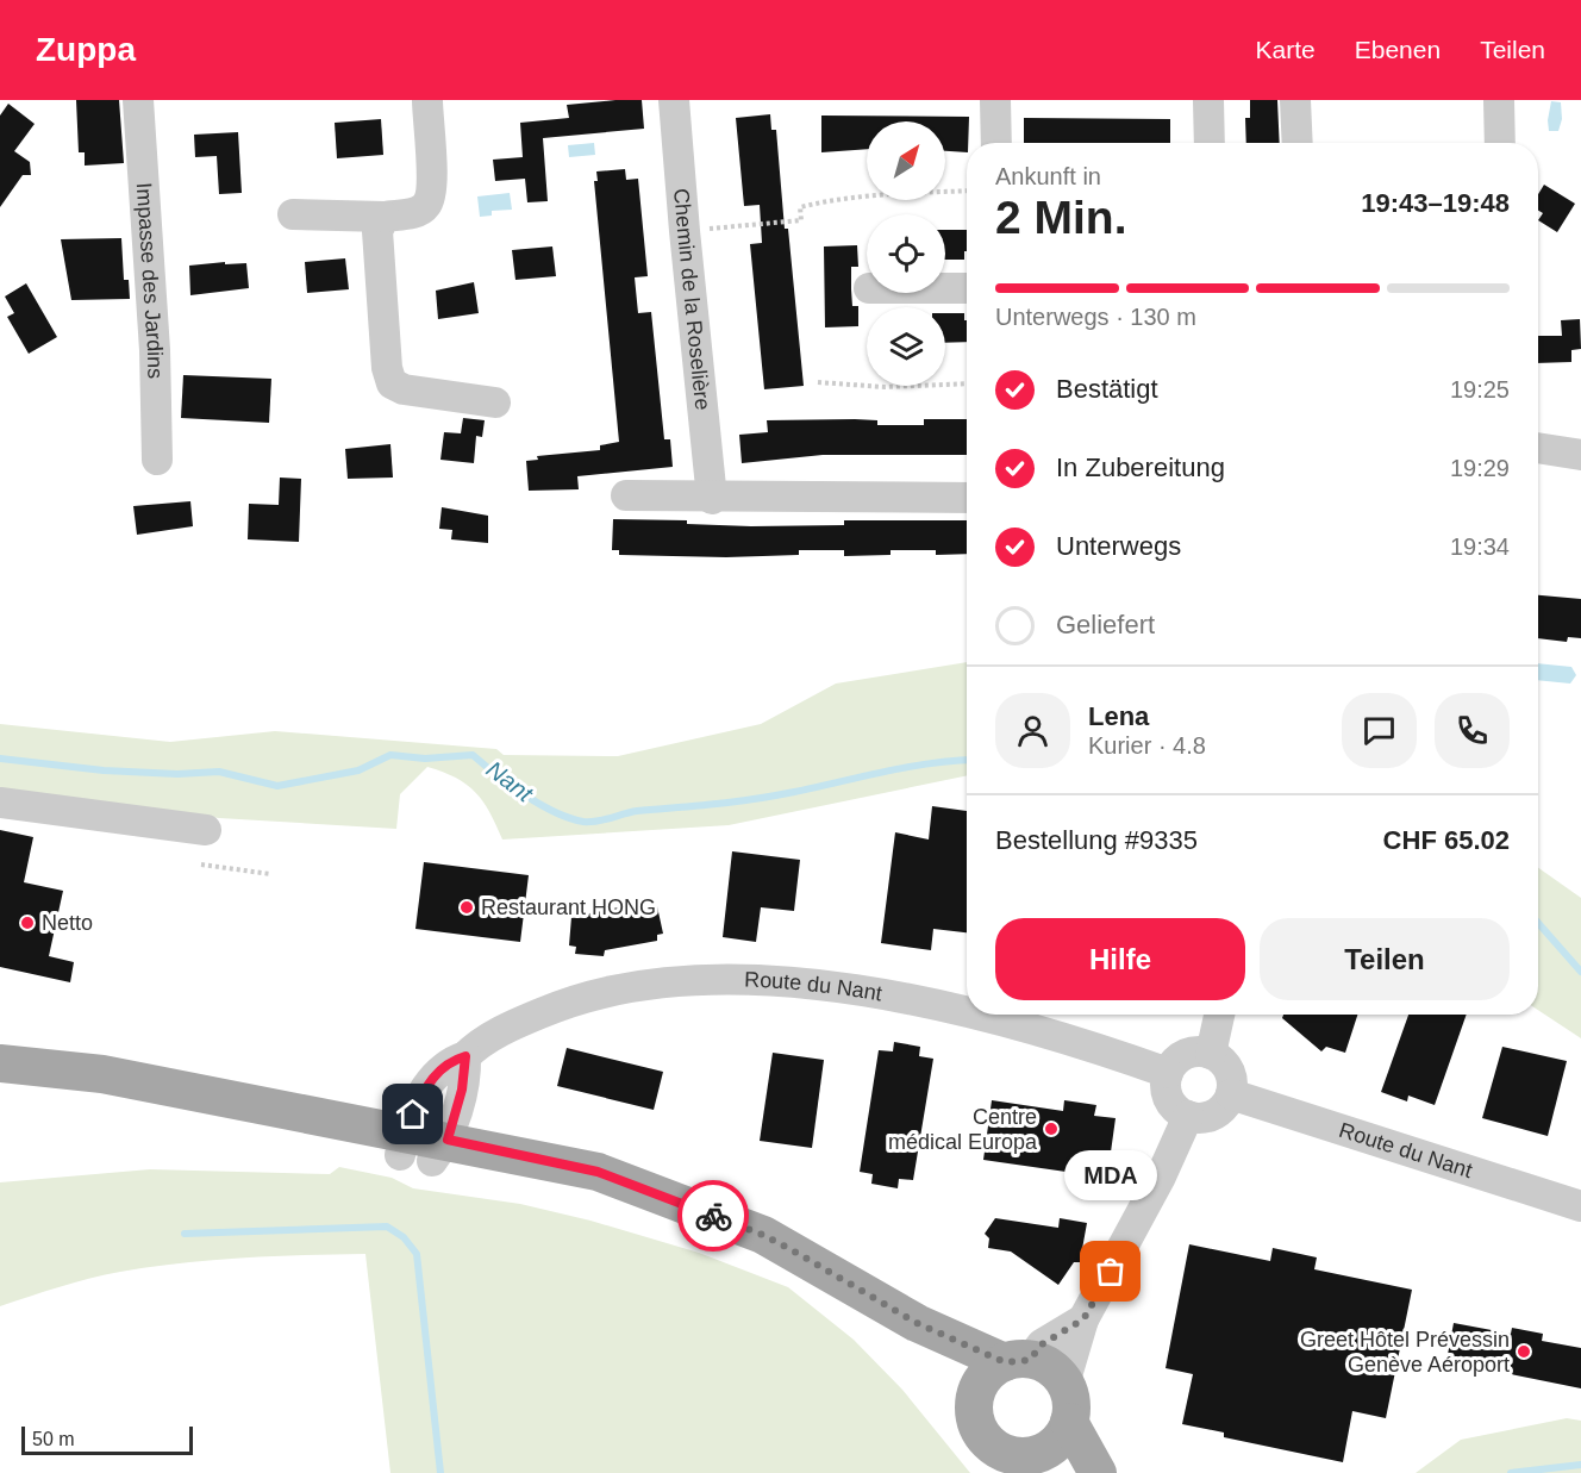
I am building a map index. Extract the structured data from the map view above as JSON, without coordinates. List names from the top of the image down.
{
  "streets": {
    "street": ["Impasse des Jardins", "Chemin de la Roselière", "Route du Nant"]
  },
  "water": ["Nant"],
  "places": [
    "Restaurant HONG",
    "Netto",
    "Centre médical Europa",
    "MDA",
    "Greet Hôtel Prévessin Genève Aéroport"
  ],
  "scale_bar": "50 m",
  "north": "top right",
  "page": {
    "header": "Zuppa",
    "nav": ["Karte", "Ebenen", "Teilen"],
    "heading": ["2 Min.", "Ankunft in", "19:43–19:48"],
    "panel": [
      "Lena",
      "Kurier · 4.8",
      "Bestellung #9335",
      "CHF 65.02"
    ],
    "bar": "Unterwegs · 130 m",
    "list": [
      ["Bestätigt", "19:25"],
      ["In Zubereitung", "19:29"],
      ["Unterwegs", "19:34"],
      "Geliefert"
    ],
    "buttons": ["Hilfe", "Teilen"],
    "bubble": "MDA",
    "scale": "50 m"
  }
}
